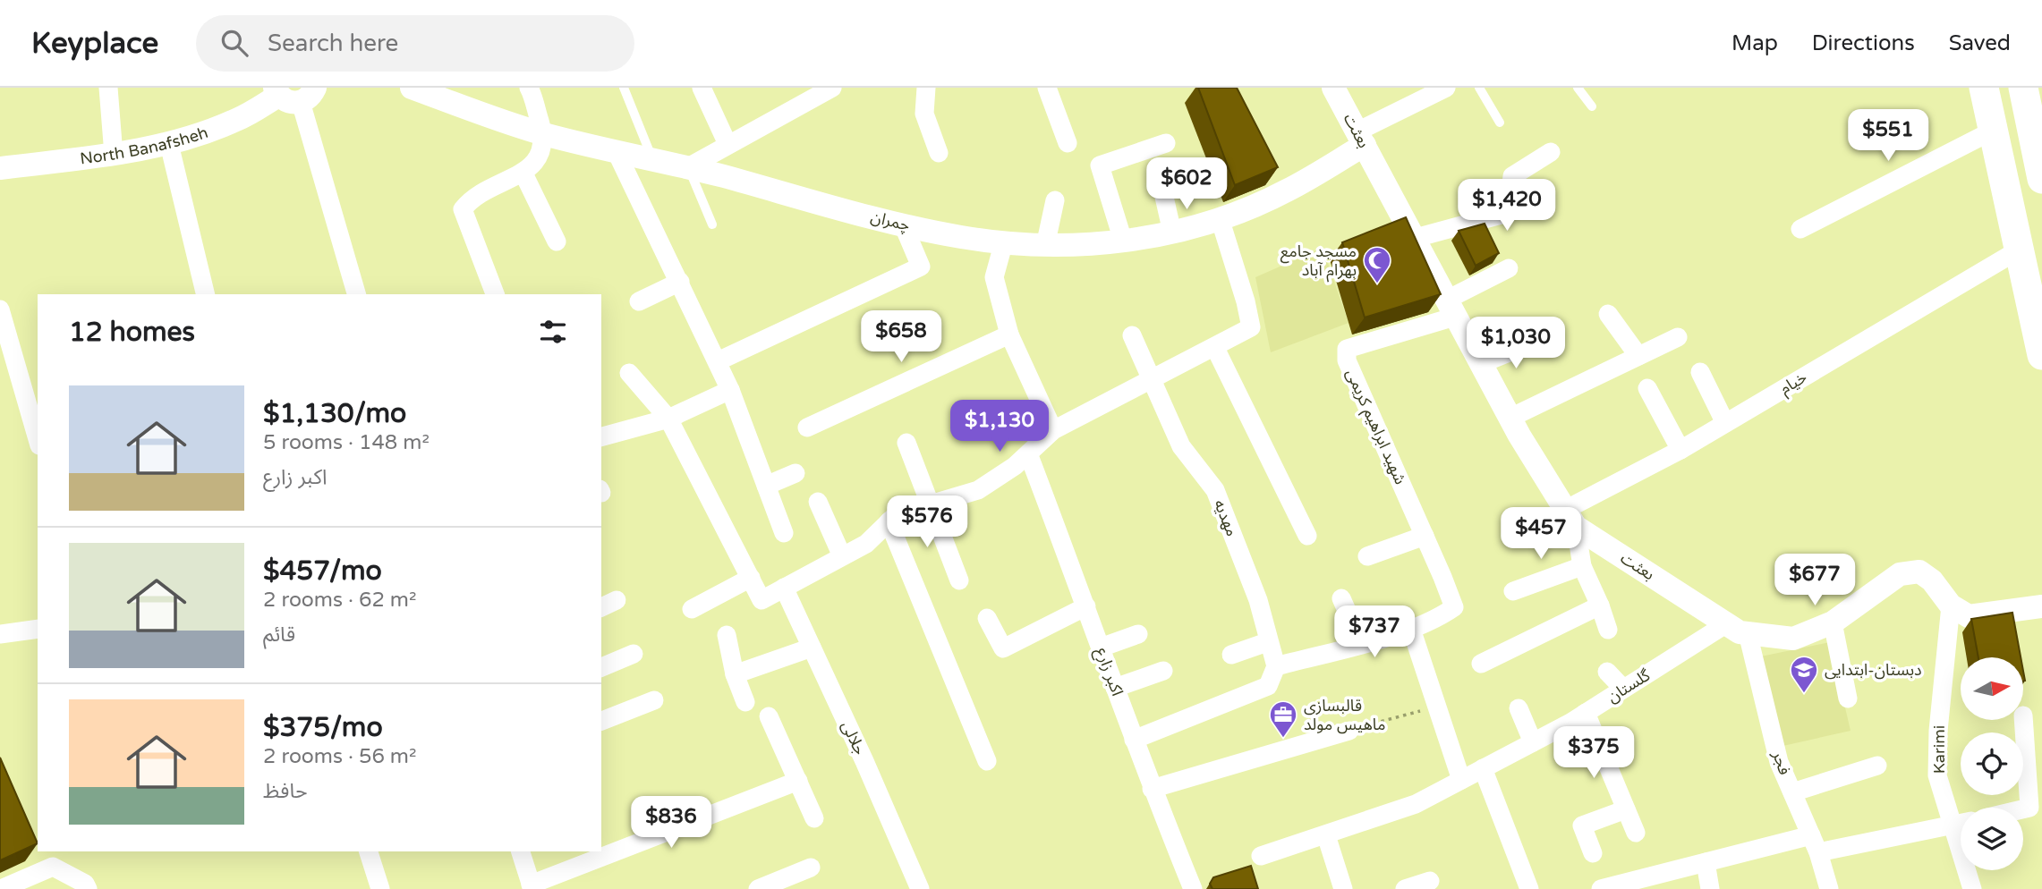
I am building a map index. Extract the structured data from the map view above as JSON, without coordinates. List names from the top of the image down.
{
  "streets": {
    "street": [
      "بعثت",
      "North Banafsheh",
      "چمران",
      "خیام",
      "شهید ابراهیم کریمی",
      "مهدیه",
      "اکبر زارع",
      "گلستان",
      "جلالی",
      "Karimi",
      "فجر"
    ]
  },
  "crossings": [
    ["بعثت", "چمران"],
    ["بعثت", "خیام"],
    ["بعثت", "شهید ابراهیم کریمی"],
    ["بعثت", "گلستان"],
    ["بعثت", "Karimi"],
    ["بعثت", "فجر"],
    ["گلستان", "فجر"]
  ],
  "places": {
    "mosque": ["مسجد جامع بهرام آباد"],
    "school or university": ["دبستان-ابتدایی"],
    "office": ["قالبسازی ماهیس مولد"]
  },
  "north": "right",
  "page": {
    "header": "Keyplace",
    "search": "Search here",
    "nav": ["Map", "Directions", "Saved"],
    "price": [
      "$551",
      "$602",
      "$1,420",
      "$658",
      "$1,030",
      "$1,130",
      "$576",
      "$457",
      "$677",
      "$737",
      "$375",
      "$836"
    ],
    "heading": "12 homes",
    "list": [
      {
        "name": "$1,130/mo",
        "note": "5 rooms · 148 m² · اکبر زارع"
      },
      {
        "name": "$457/mo",
        "note": "2 rooms · 62 m² · قائم"
      },
      {
        "name": "$375/mo",
        "note": "2 rooms · 56 m² · حافظ"
      }
    ]
  }
}
